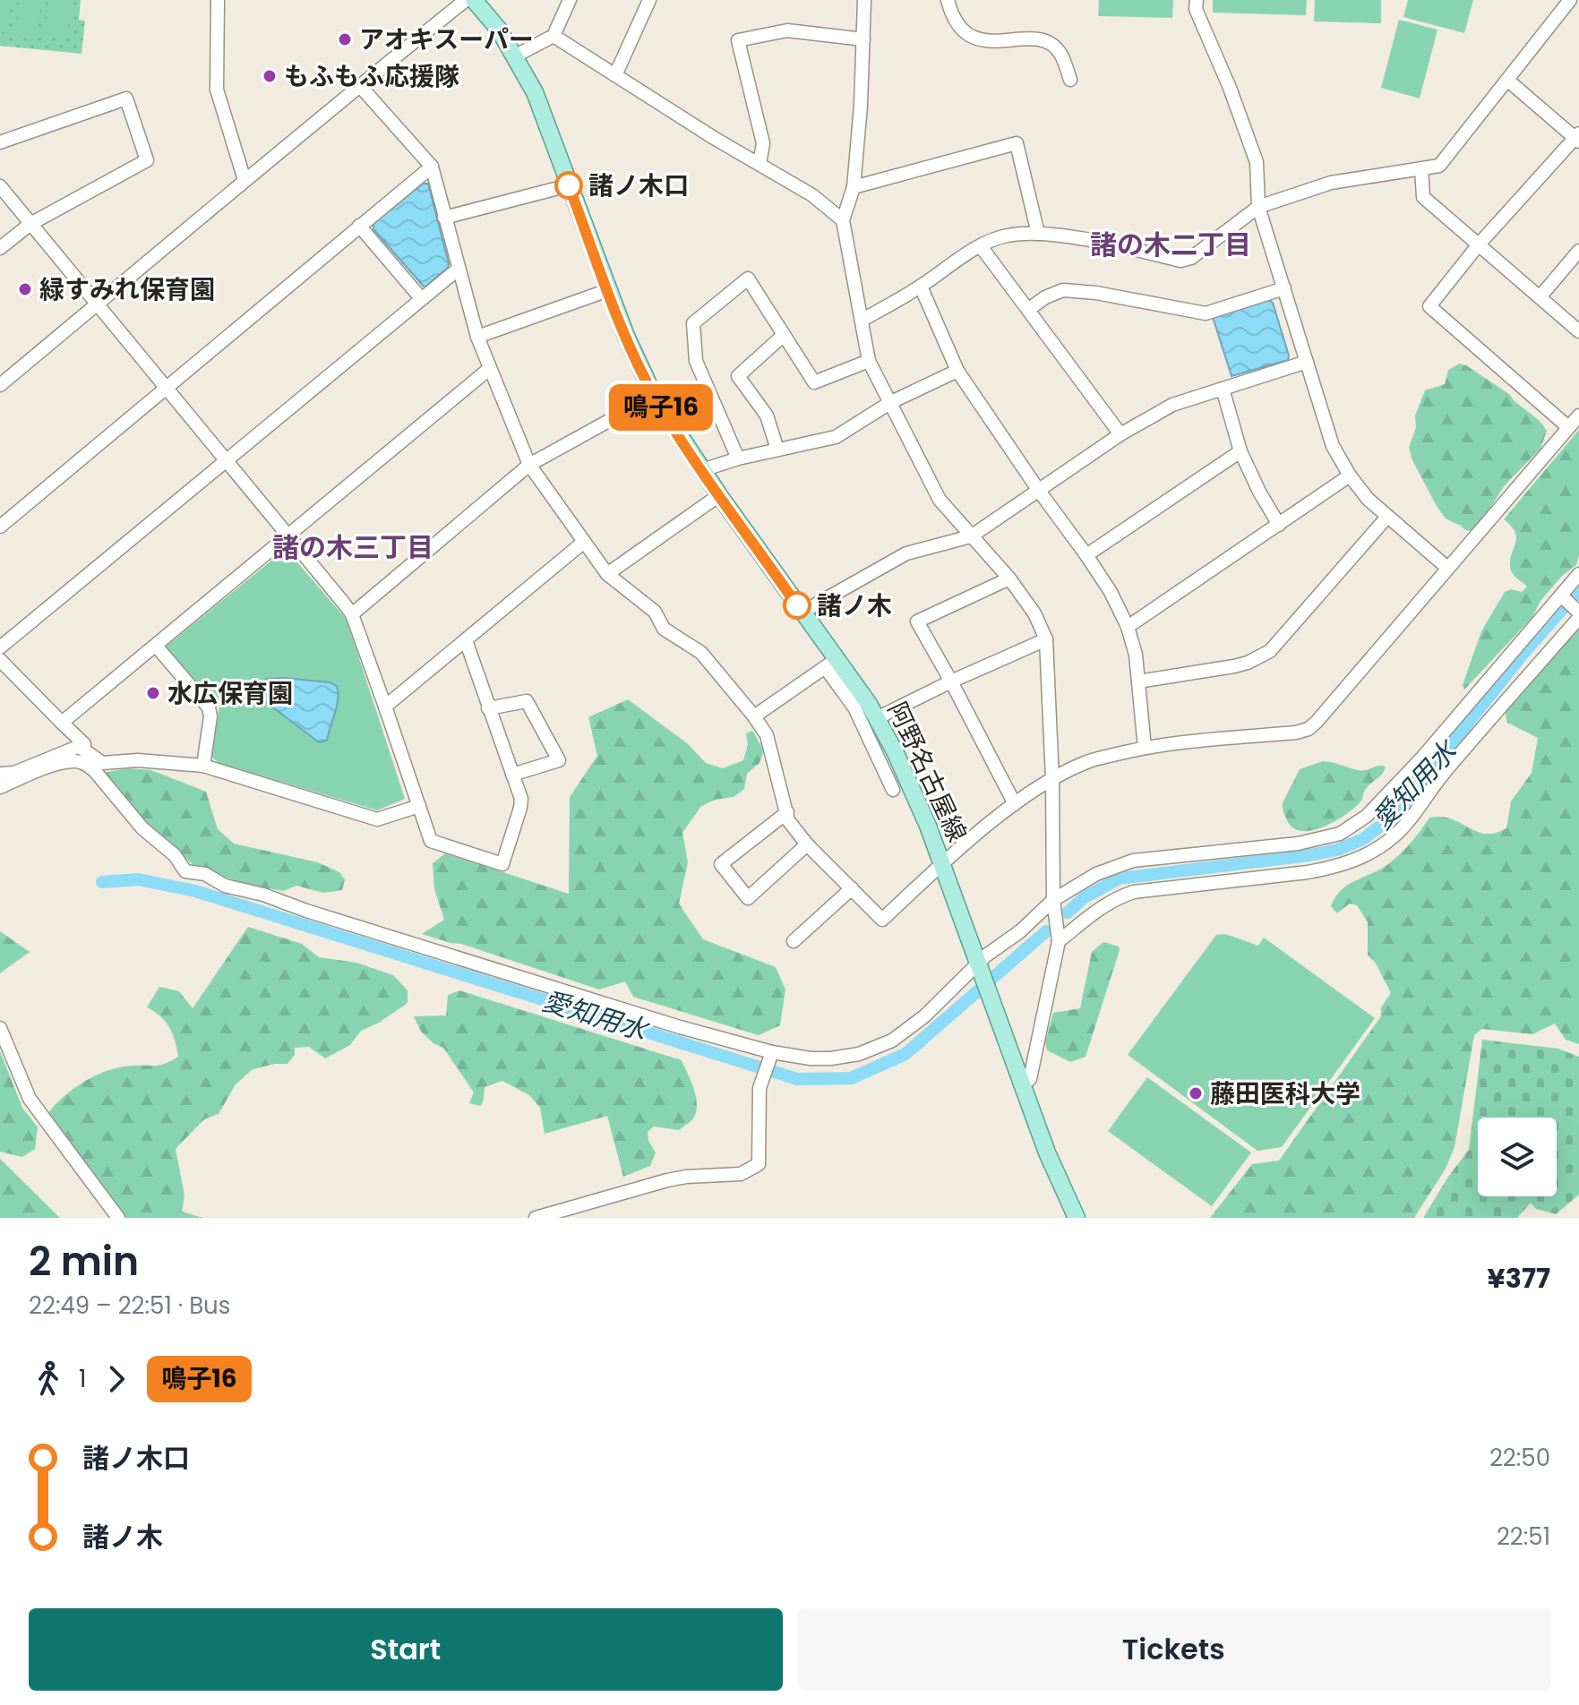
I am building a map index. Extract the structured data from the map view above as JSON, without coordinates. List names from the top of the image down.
{
  "streets": {
    "main road": ["阿野名古屋線"]
  },
  "districts": ["諸の木二丁目", "諸の木三丁目"],
  "water": ["愛知用水"],
  "places": [
    "アオキスーパー",
    "もふもふ応援隊",
    "諸ノ木口",
    "緑すみれ保育園",
    "諸ノ木",
    "水広保育園",
    "藤田医科大学"
  ],
  "lines": ["bus line 鳴子16"],
  "page": {
    "on_map": "鳴子16",
    "heading": ["2 min", "22:49 – 22:51 · Bus", "¥377"],
    "legs": ["1", "鳴子16"],
    "list": [
      {
        "name": "諸ノ木口",
        "value": "22:50"
      },
      {
        "name": "諸ノ木",
        "value": "22:51"
      }
    ],
    "buttons": ["Start", "Tickets"]
  }
}
